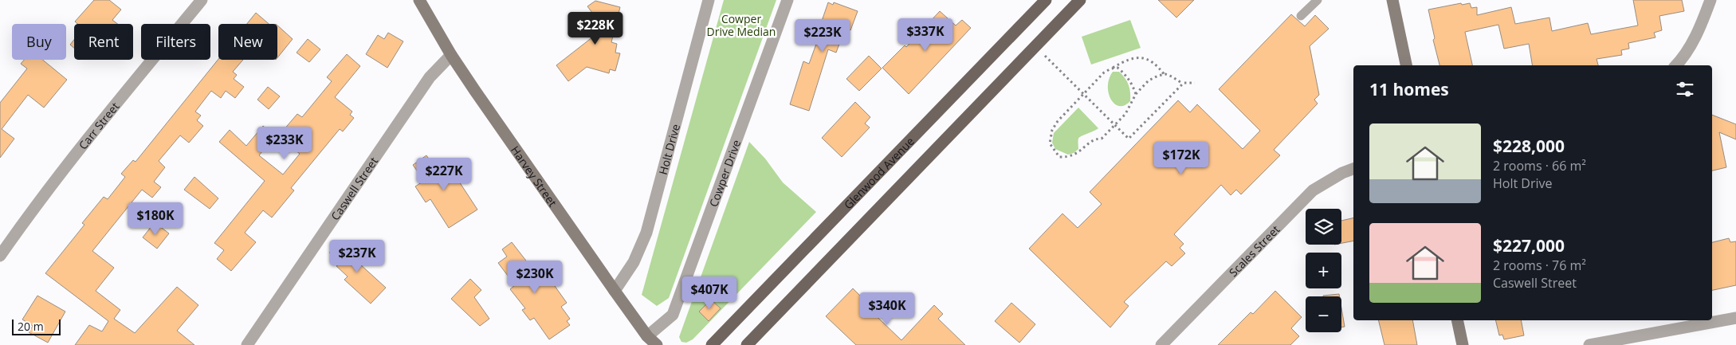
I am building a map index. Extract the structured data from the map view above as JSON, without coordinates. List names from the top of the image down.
{
  "streets": {
    "main road": ["Glenwood Avenue"],
    "street": [
      "Carr Street",
      "Holt Drive",
      "Cowper Drive",
      "Harvey Street",
      "Caswell Street",
      "Scales Street"
    ]
  },
  "crossings": [
    ["Holt Drive", "Harvey Street"],
    ["Cowper Drive", "Harvey Street"],
    ["Harvey Street", "Caswell Street"]
  ],
  "parks": ["Cowper Drive Median"],
  "scale_bar": "20 m",
  "page": {
    "price": [
      "$228K",
      "$337K",
      "$223K",
      "$233K",
      "$172K",
      "$227K",
      "$180K",
      "$237K",
      "$230K",
      "$407K",
      "$340K"
    ],
    "chip": [
      "Buy",
      "Rent",
      "Filters",
      "New"
    ],
    "heading": "11 homes",
    "list": [
      {
        "name": "$228,000",
        "note": "2 rooms · 66 m² · Holt Drive"
      },
      {
        "name": "$227,000",
        "note": "2 rooms · 76 m² · Caswell Street"
      }
    ],
    "map_buttons": ["+", "−"],
    "scale": "20 m"
  }
}
